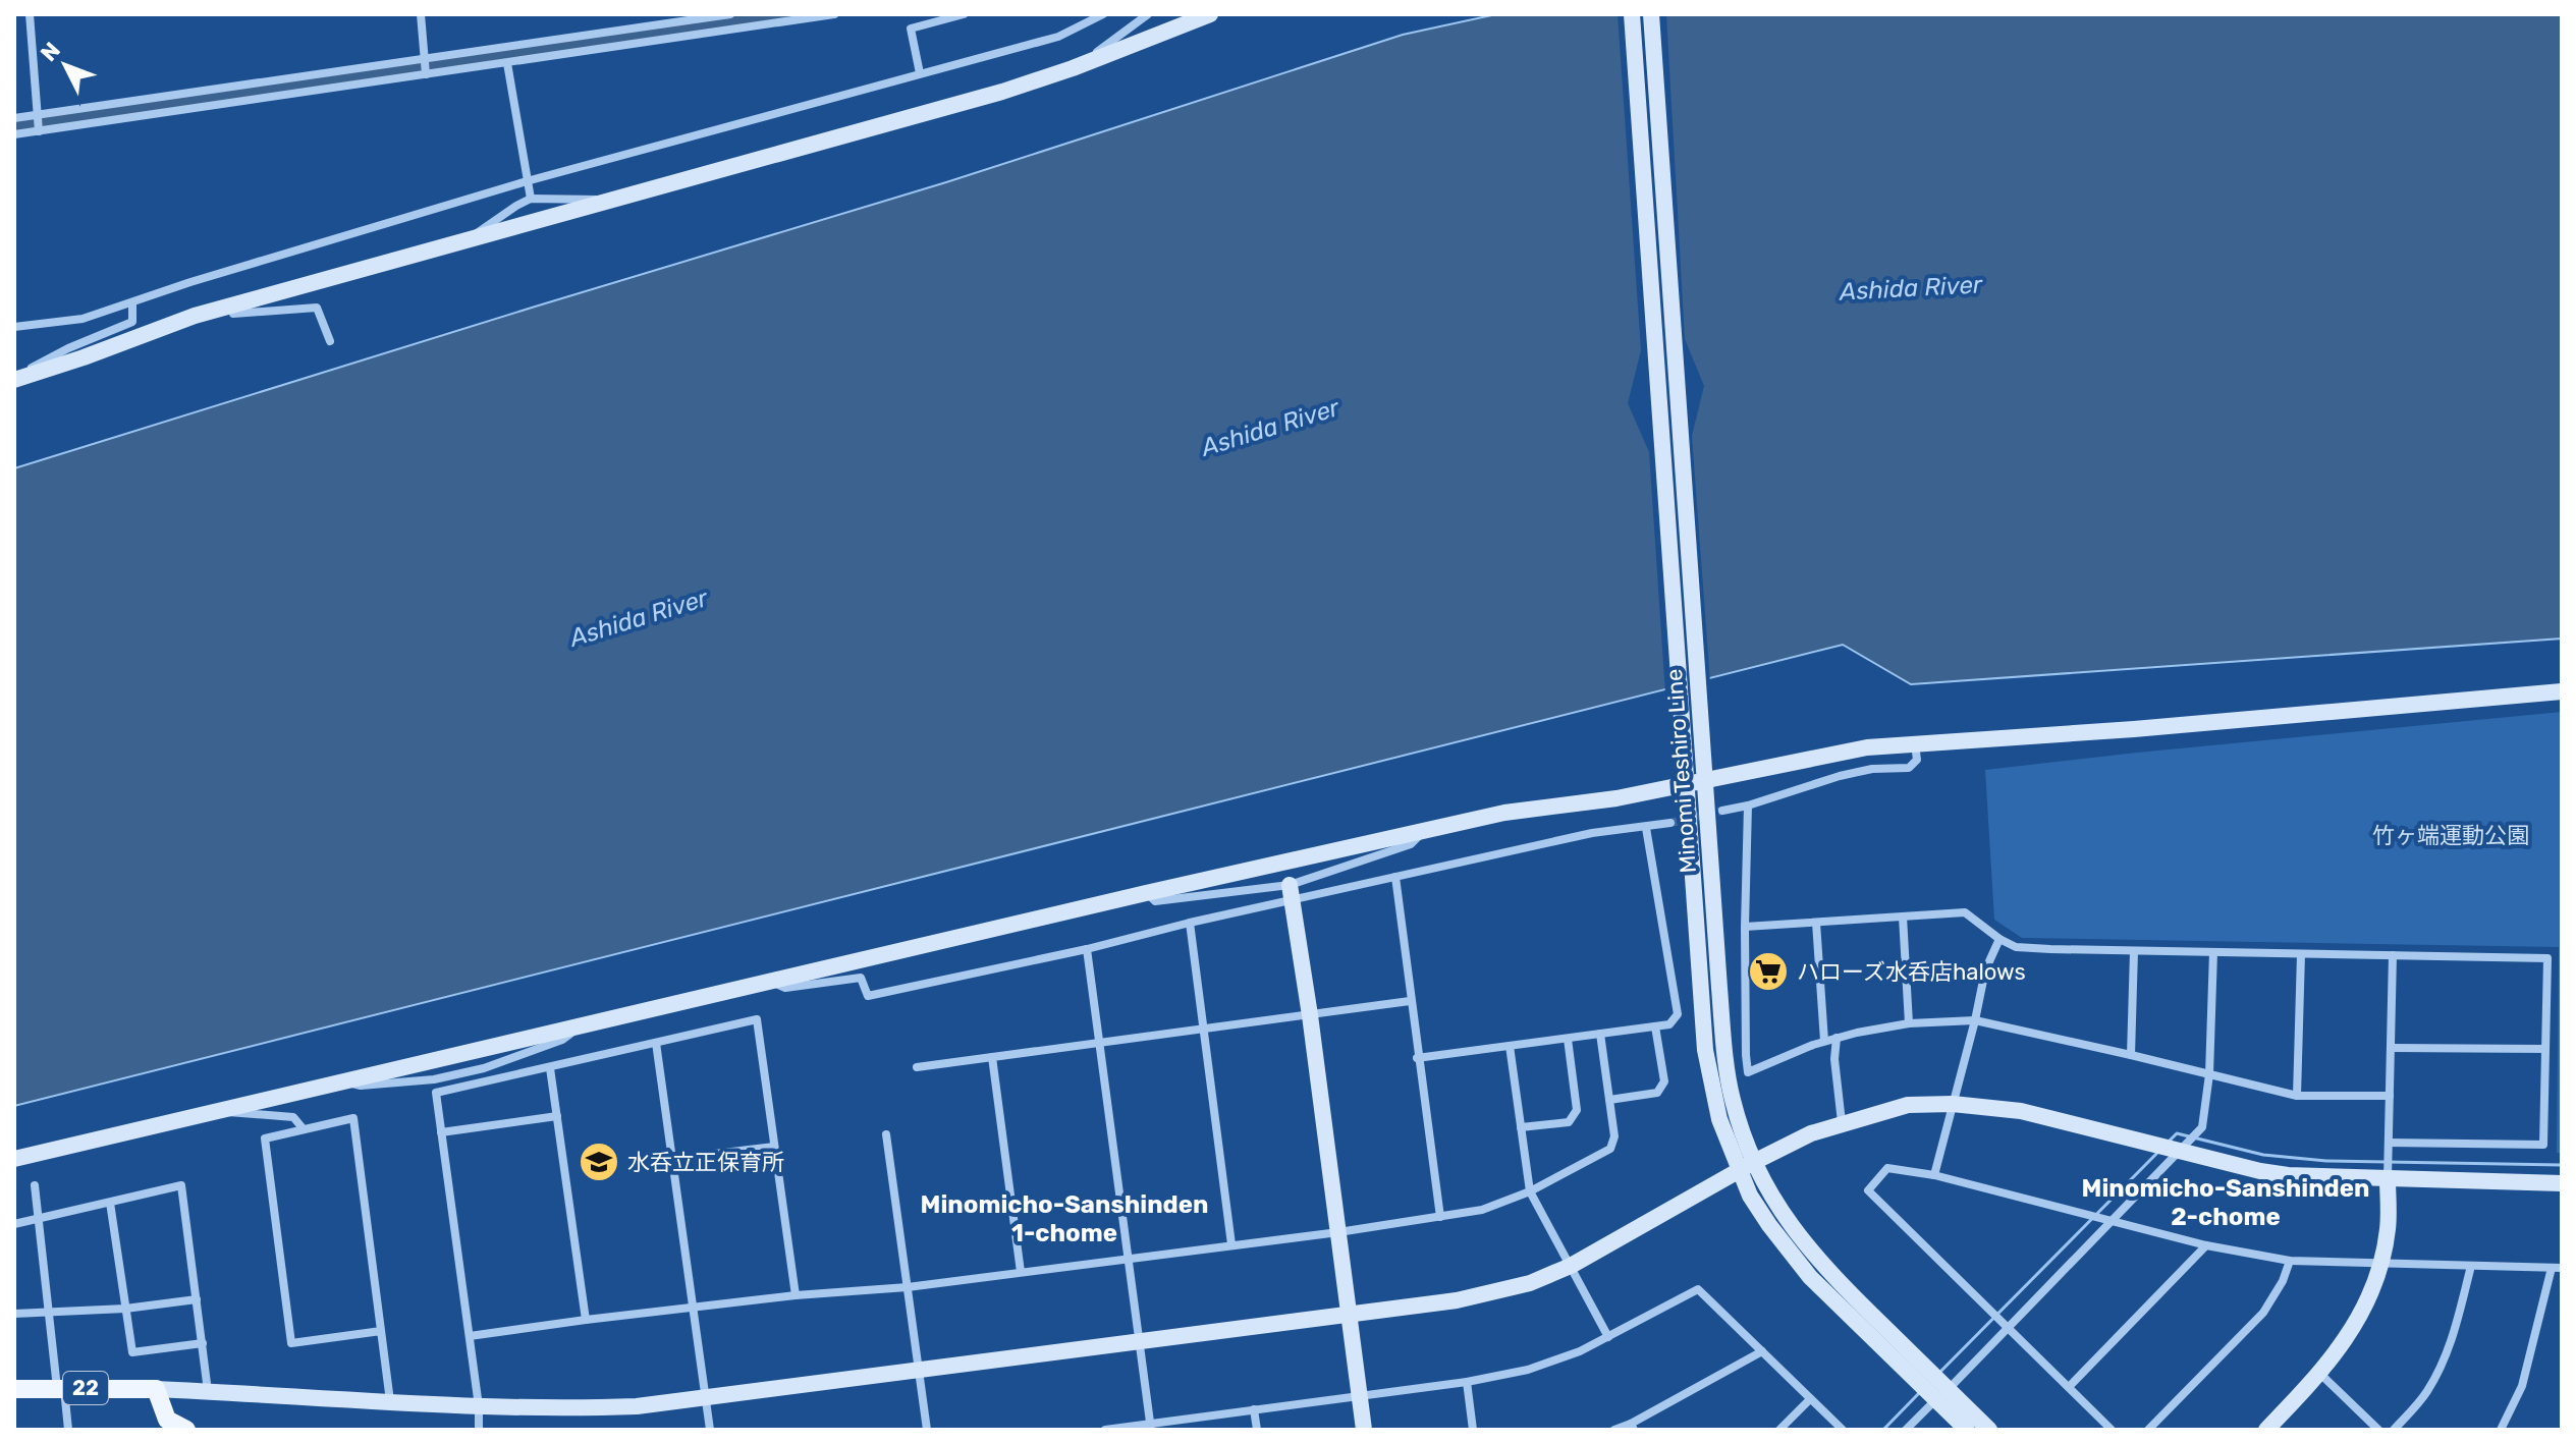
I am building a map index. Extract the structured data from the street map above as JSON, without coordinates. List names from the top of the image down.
{
  "streets": {
    "main road": ["22"],
    "street": ["Minomi Teshiro Line"]
  },
  "districts": ["Minomicho-Sanshinden 2-chome", "Minomicho-Sanshinden 1-chome"],
  "water": ["Ashida River"],
  "parks": ["竹ヶ端運動公園"],
  "places": {
    "supermarket": ["ハローズ水呑店halows"],
    "school or university": ["水呑立正保育所"]
  },
  "north": "top left"
}
